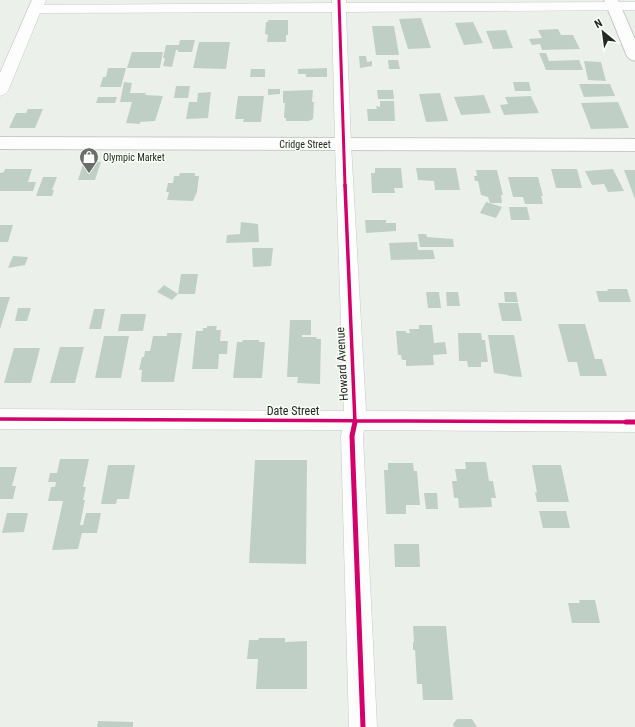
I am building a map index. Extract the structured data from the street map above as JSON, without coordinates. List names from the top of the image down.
{
  "streets": {
    "street": ["Cridge Street", "Howard Avenue", "Date Street"]
  },
  "crossings": [
    ["Cridge Street", "Howard Avenue"],
    ["Howard Avenue", "Date Street"]
  ],
  "places": {
    "shop": ["Olympic Market"]
  },
  "north": "top left"
}
